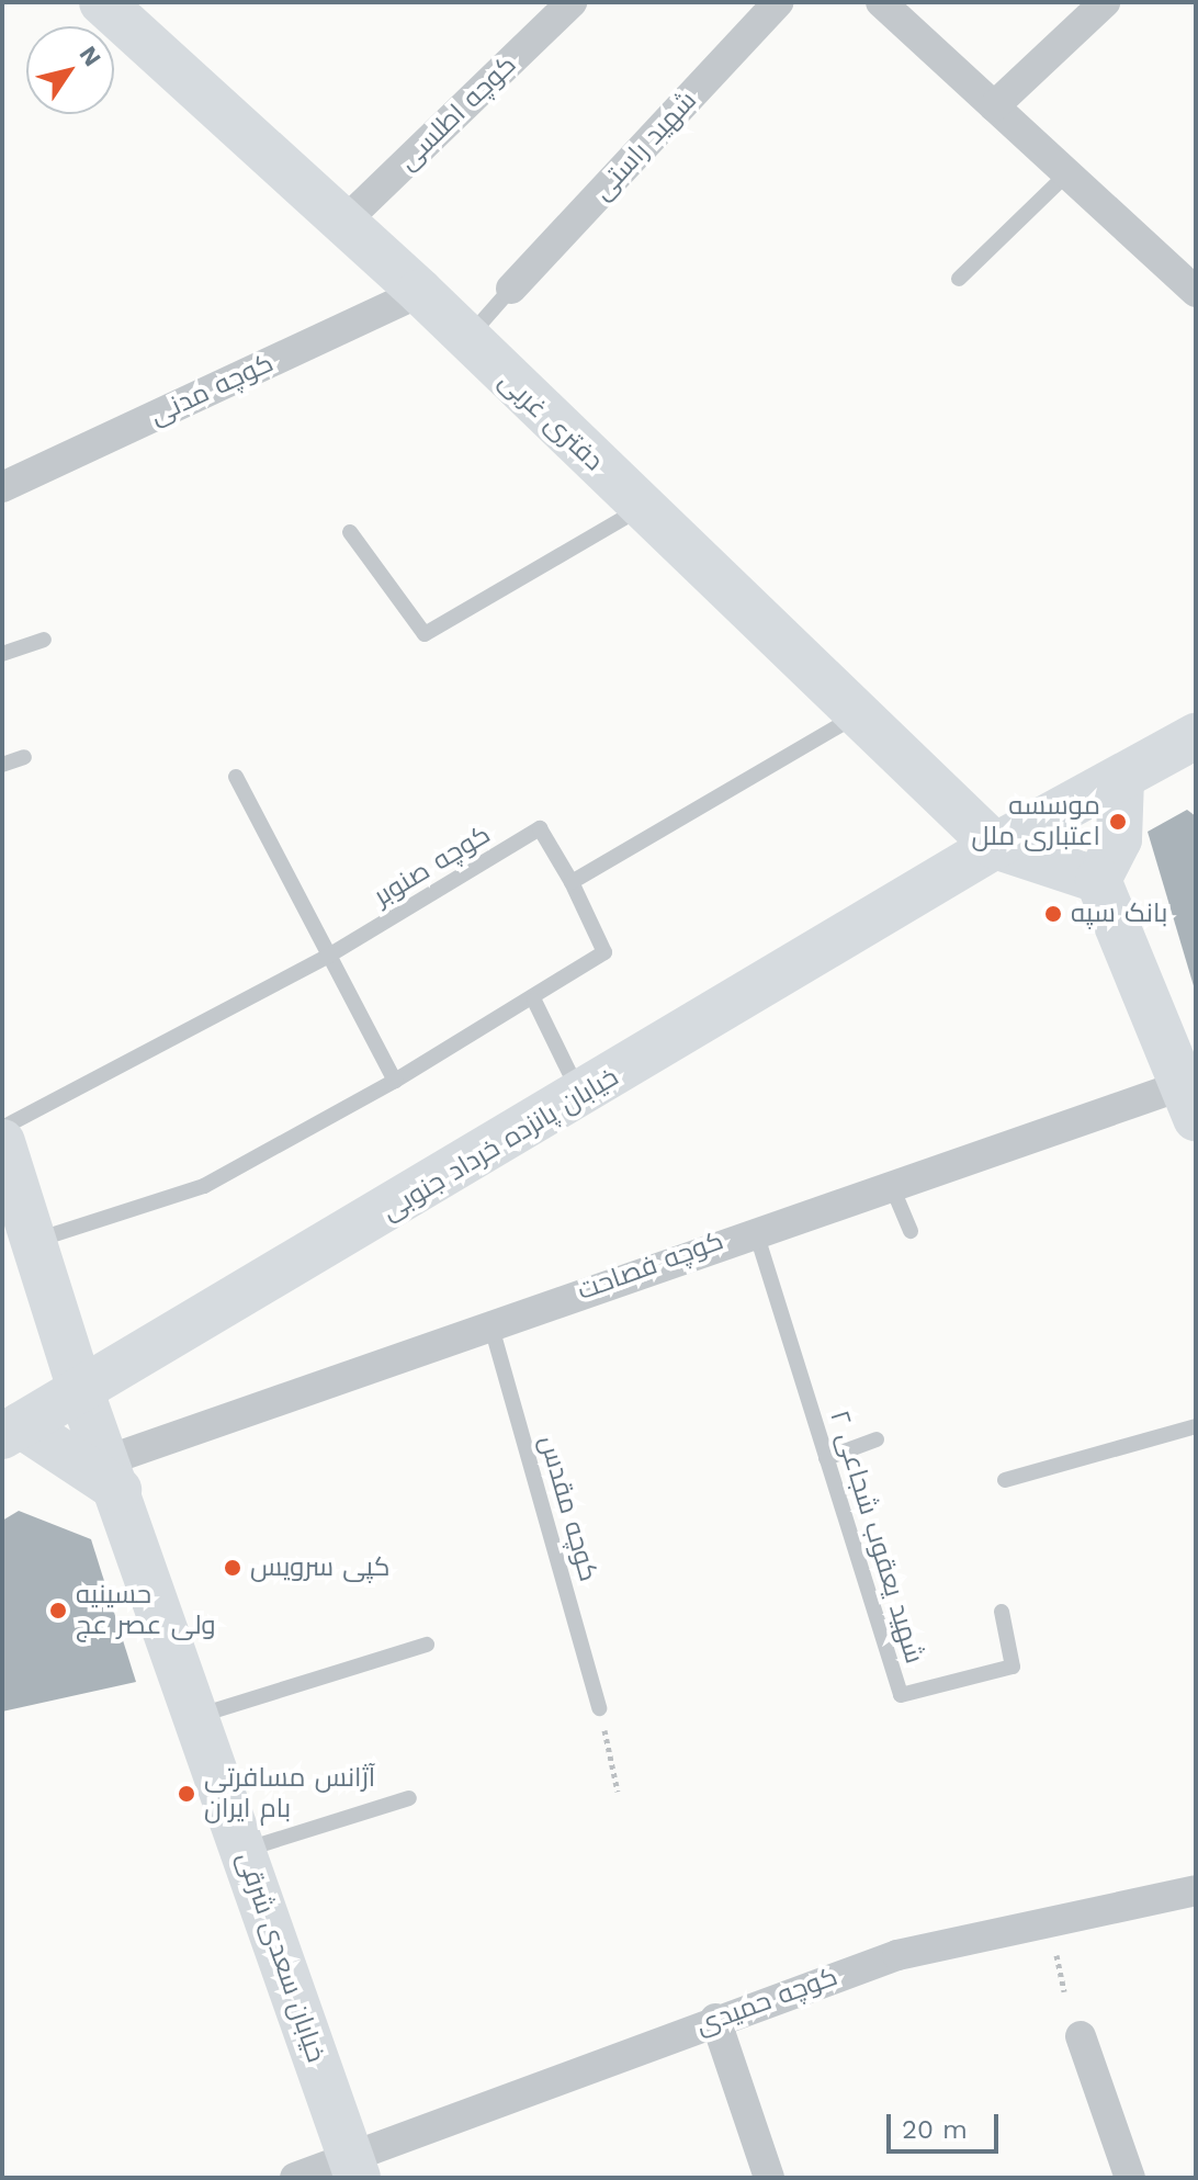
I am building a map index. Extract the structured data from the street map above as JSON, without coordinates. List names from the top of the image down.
{
  "streets": {
    "street": [
      "کوچه اطلسی",
      "شهید راستی",
      "کوچه مدنی",
      "دفتری غربی",
      "خیابان پانزده خرداد جنوبی",
      "کوچه فصاحت",
      "خیابان سعدی شرقی",
      "کوچه حمیدی"
    ],
    "lane": ["کوچه صنوبر", "کوچه مقدس", "شهید یعقوب شجاعی ۲"]
  },
  "crossings": [
    ["کوچه اطلسی", "دفتری غربی"],
    ["کوچه مدنی", "دفتری غربی"],
    ["دفتری غربی", "خیابان پانزده خرداد جنوبی"],
    ["خیابان پانزده خرداد جنوبی", "خیابان سعدی شرقی"],
    ["کوچه فصاحت", "کوچه مقدس"],
    ["کوچه فصاحت", "شهید یعقوب شجاعی ۲"],
    ["کوچه فصاحت", "خیابان سعدی شرقی"],
    ["خیابان سعدی شرقی", "کوچه حمیدی"]
  ],
  "places": [
    "موسسه اعتباری ملل",
    "بانک سپه",
    "کپی سرویس",
    "حسینیه ولی عصر عج",
    "آژانس مسافرتی بام ایران"
  ],
  "scale_bar": "20 m",
  "north": "top right"
}
